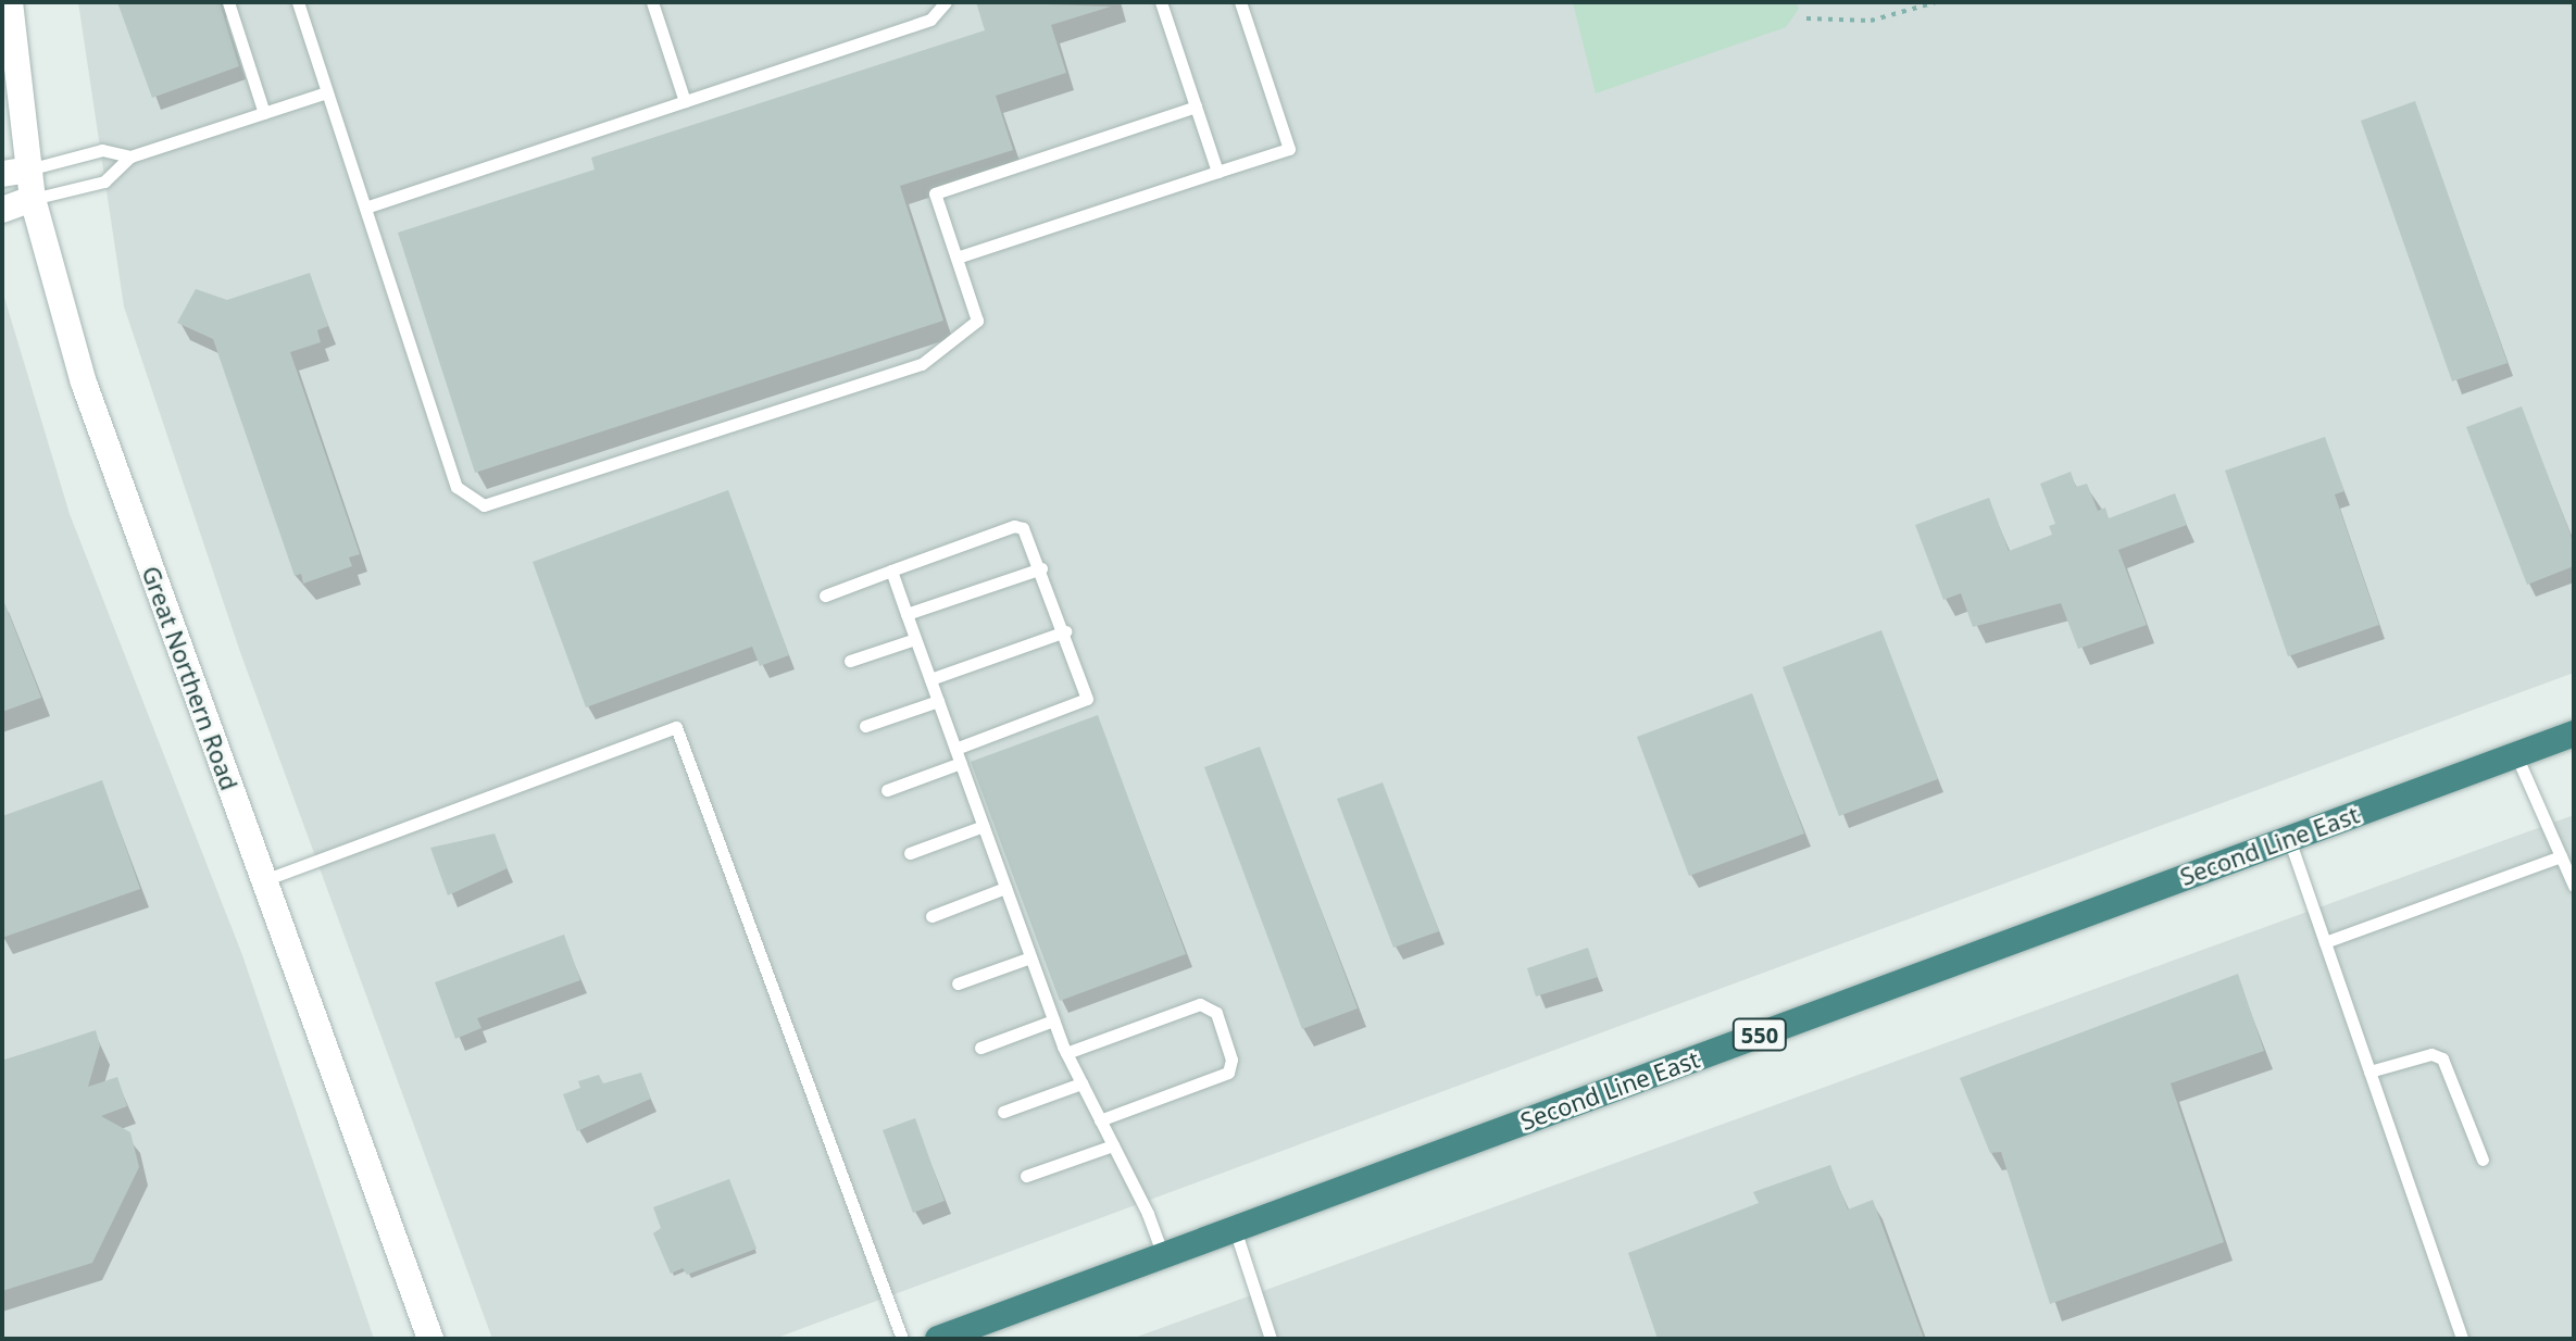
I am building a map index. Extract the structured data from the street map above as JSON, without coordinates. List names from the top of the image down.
{
  "streets": {
    "highway": ["Second Line East", "550"],
    "main road": ["Great Northern Road"]
  }
}
